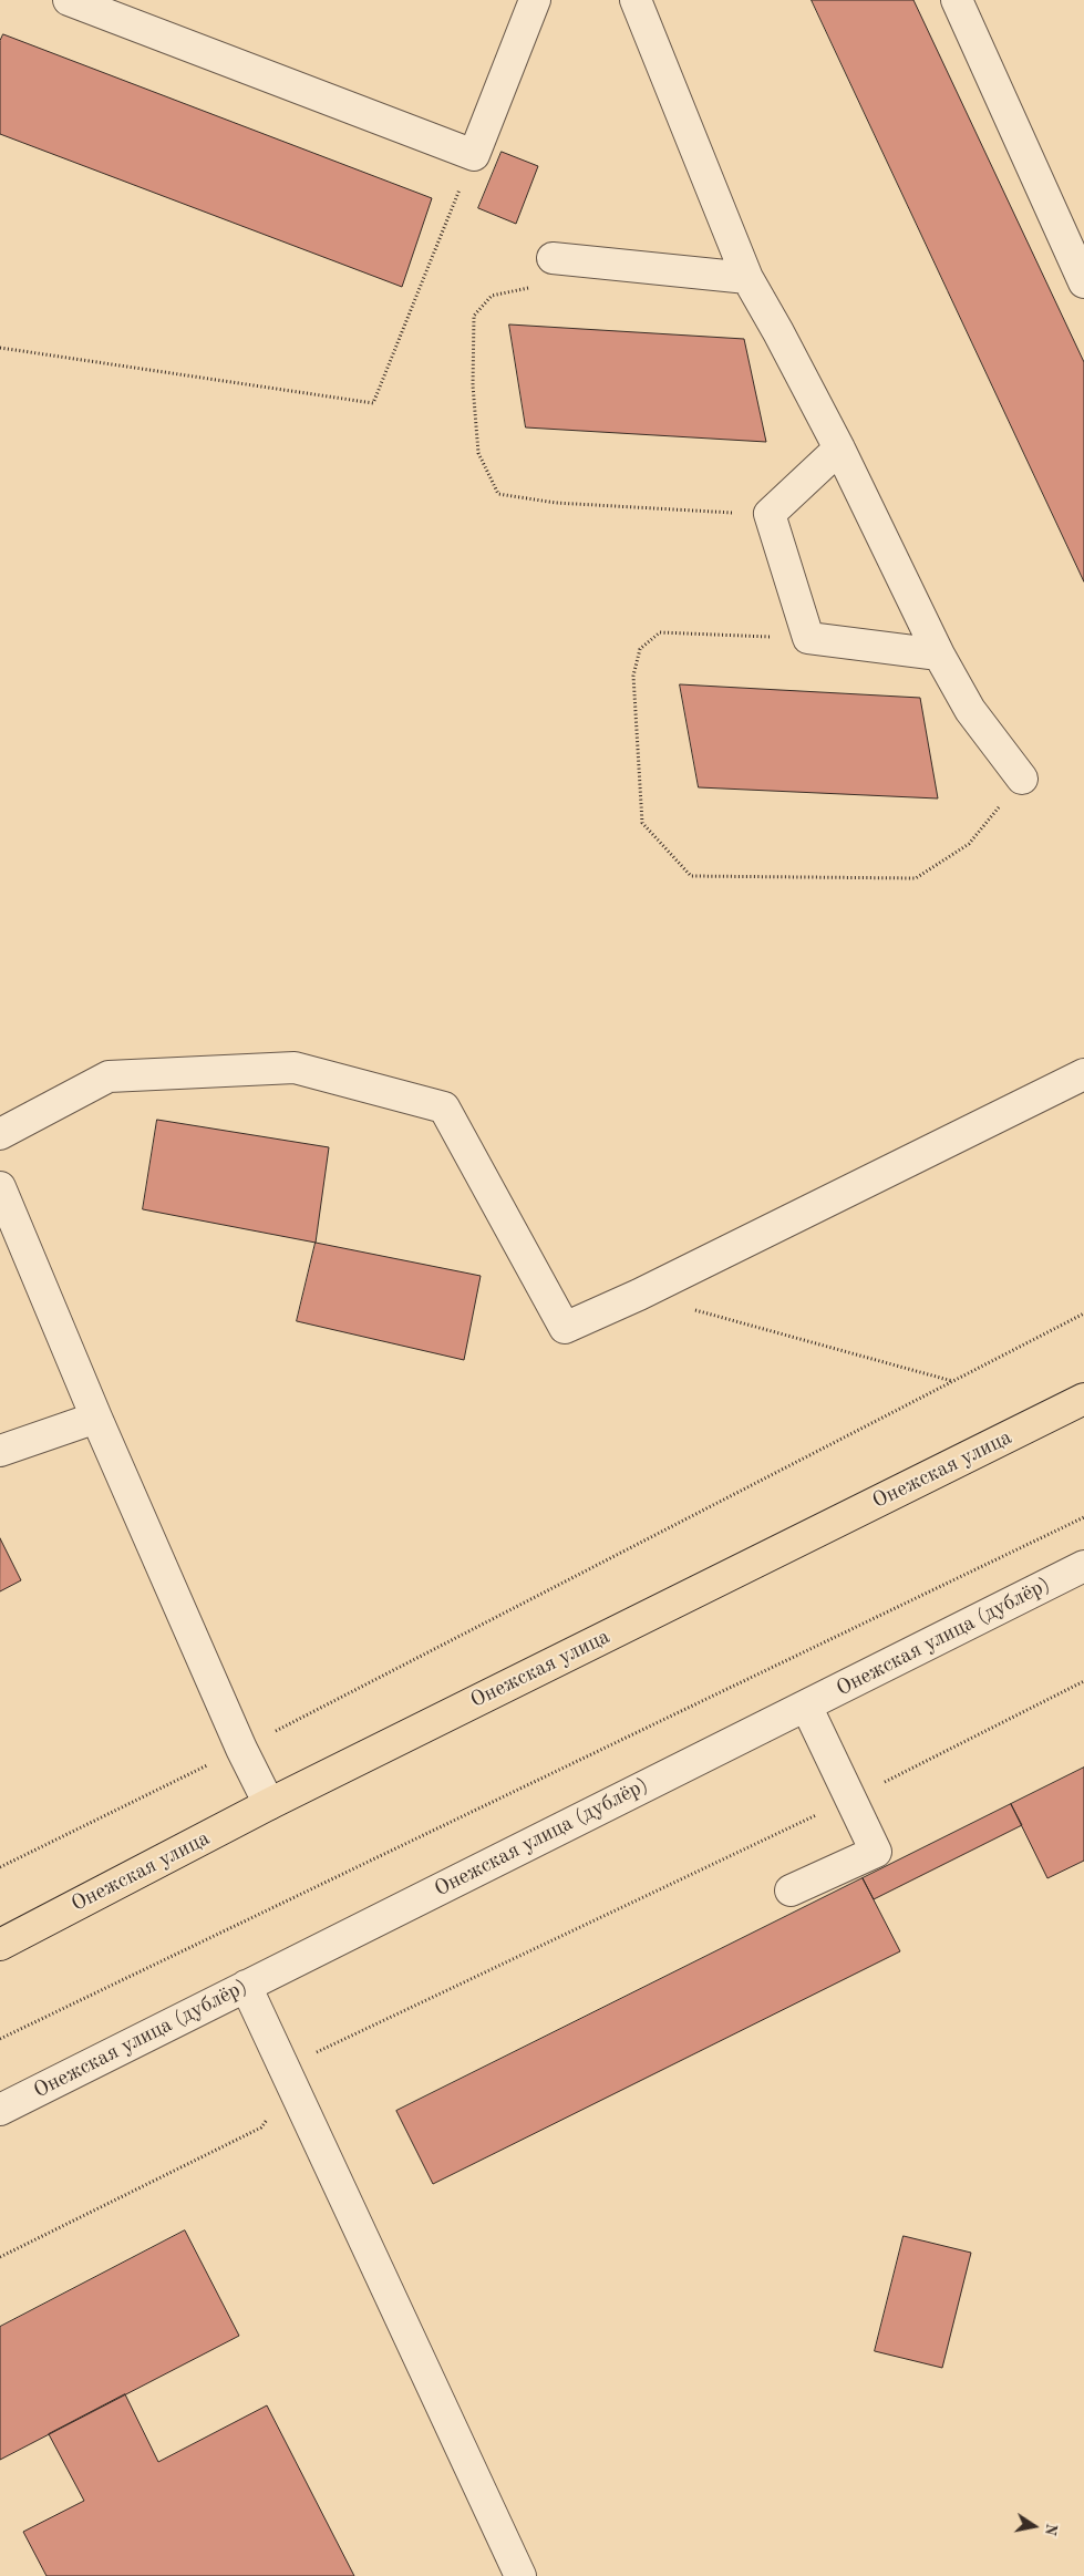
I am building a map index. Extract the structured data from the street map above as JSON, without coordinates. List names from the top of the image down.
{
  "streets": {
    "main road": ["Онежская улица"],
    "street": ["Онежская улица (дублёр)"]
  },
  "north": "right"
}
